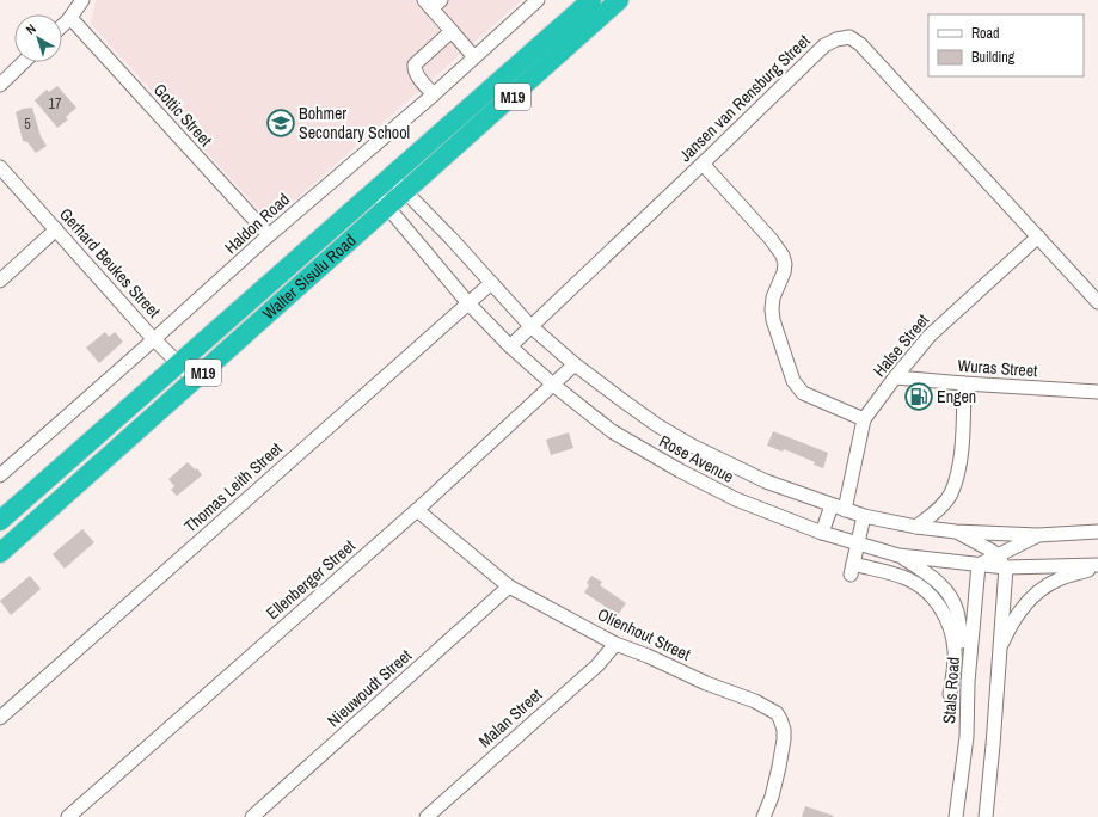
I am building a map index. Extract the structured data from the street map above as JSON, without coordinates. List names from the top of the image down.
{
  "streets": {
    "highway": ["M19", "Walter Sisulu Road"],
    "street": [
      "Jansen van Rensburg Street",
      "Gottic Street",
      "Haldon Road",
      "Gerhard Beukes Street",
      "Halse Street",
      "Wuras Street",
      "Rose Avenue",
      "Thomas Leith Street",
      "Ellenberger Street",
      "Olienhout Street",
      "Nieuwoudt Street",
      "Stals Road",
      "Malan Street"
    ]
  },
  "crossings": [
    ["Jansen van Rensburg Street", "Halse Street"],
    ["Jansen van Rensburg Street", "Rose Avenue"],
    ["Gottic Street", "Haldon Road"],
    ["Haldon Road", "Gerhard Beukes Street"],
    ["Gerhard Beukes Street", "Walter Sisulu Road"],
    ["Walter Sisulu Road", "Rose Avenue"],
    ["Halse Street", "Wuras Street"],
    ["Halse Street", "Rose Avenue"],
    ["Rose Avenue", "Thomas Leith Street"],
    ["Rose Avenue", "Ellenberger Street"],
    ["Rose Avenue", "Stals Road"],
    ["Ellenberger Street", "Olienhout Street"],
    ["Olienhout Street", "Nieuwoudt Street"],
    ["Olienhout Street", "Malan Street"]
  ],
  "places": {
    "school or university": ["Bohmer Secondary School"],
    "fuel station": ["Engen"]
  },
  "house_numbers": ["17", "5"],
  "legend": ["Road", "Building"],
  "north": "top left"
}
